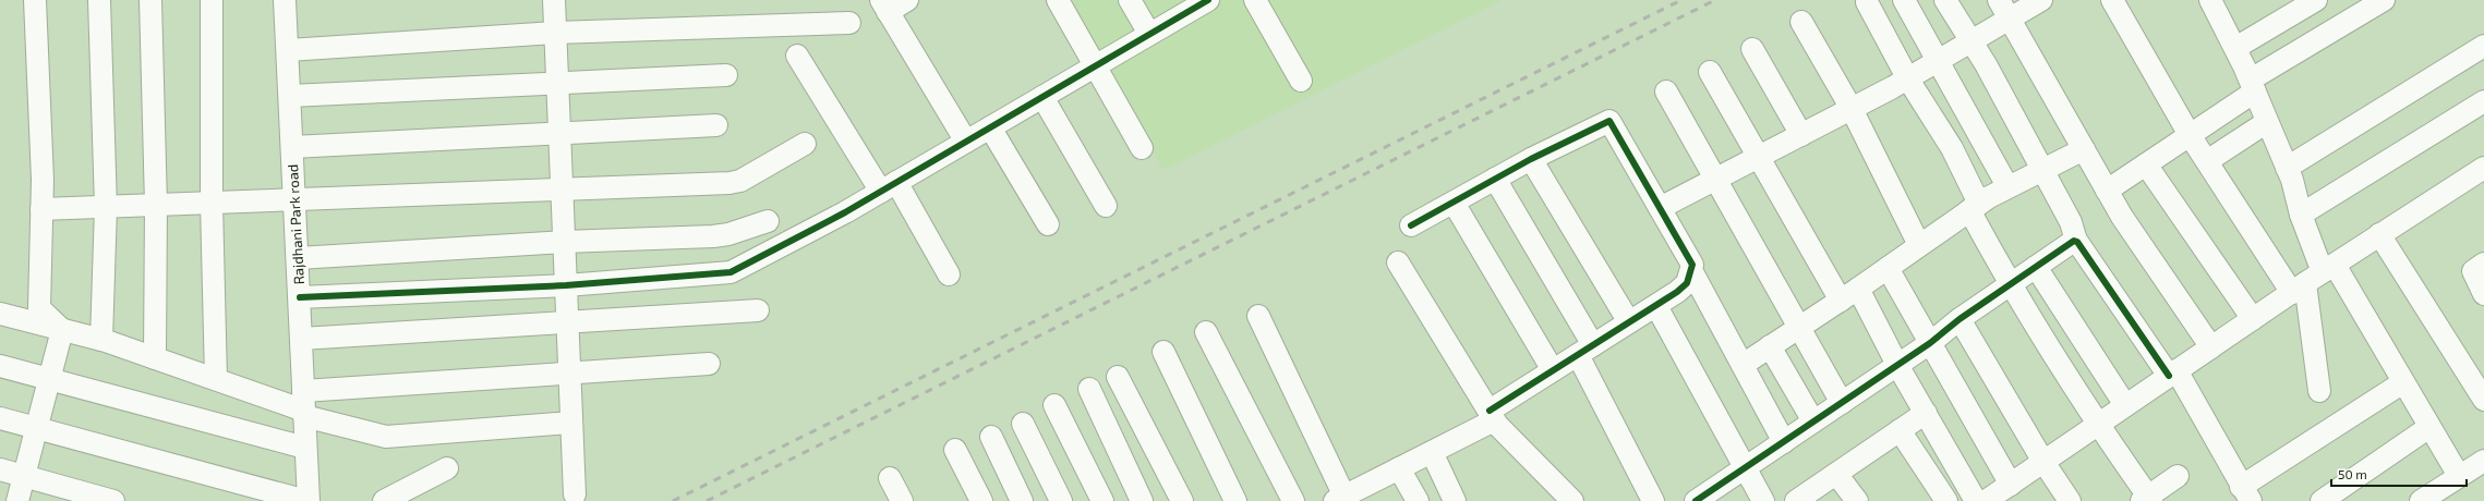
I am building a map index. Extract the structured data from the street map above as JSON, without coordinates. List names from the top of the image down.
{
  "streets": {
    "street": ["Rajdhani Park road"]
  },
  "scale_bar": "50 m"
}
